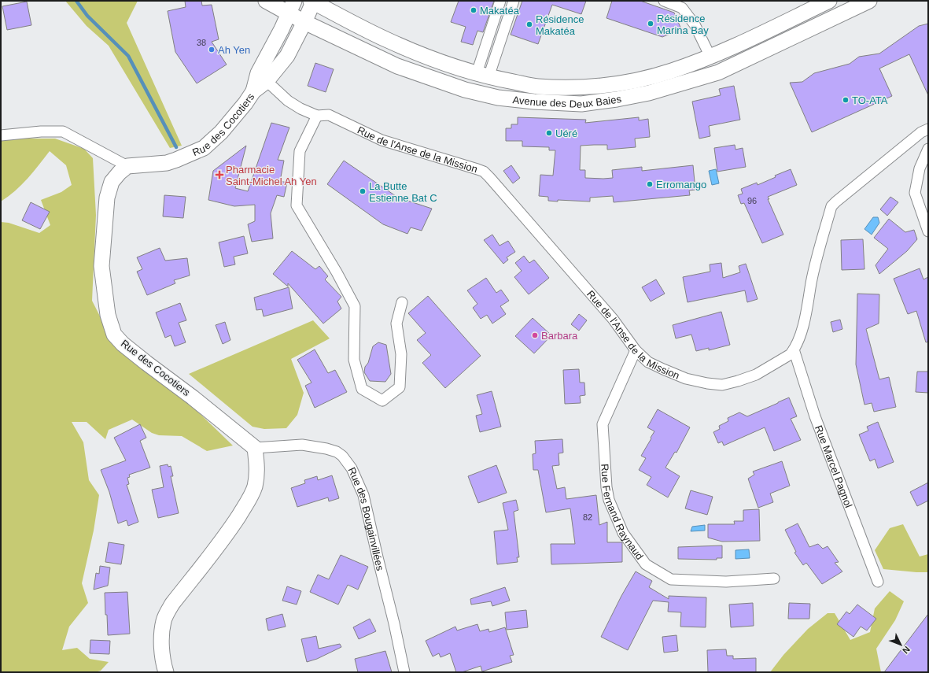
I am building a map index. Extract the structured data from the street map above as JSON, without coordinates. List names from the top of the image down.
{
  "streets": {
    "main road": ["Avenue des Deux Baies", "Rue des Cocotiers"],
    "street": [
      "Rue de l'Anse de la Mission",
      "Rue Marcel Pagnol",
      "Rue Fernand Raynaud",
      "Rue des Bougainvillées"
    ]
  },
  "crossings": [
    ["Avenue des Deux Baies", "Rue des Cocotiers"],
    ["Rue des Cocotiers", "Rue de l'Anse de la Mission"],
    ["Rue des Cocotiers", "Rue des Bougainvillées"],
    ["Rue de l'Anse de la Mission", "Rue Marcel Pagnol"],
    ["Rue de l'Anse de la Mission", "Rue Fernand Raynaud"]
  ],
  "places": {
    "other": [
      "Makatéa",
      "Résidence Marina Bay",
      "Résidence Makatéa",
      "Ah Yen",
      "TO-ATA",
      "Uéré",
      "Erromango",
      "La Butte Estienne Bat C",
      "Barbara"
    ],
    "health": ["Pharmacie Saint-Michel Ah Yen"]
  },
  "house_numbers": ["38", "96", "82"],
  "north": "bottom right"
}
